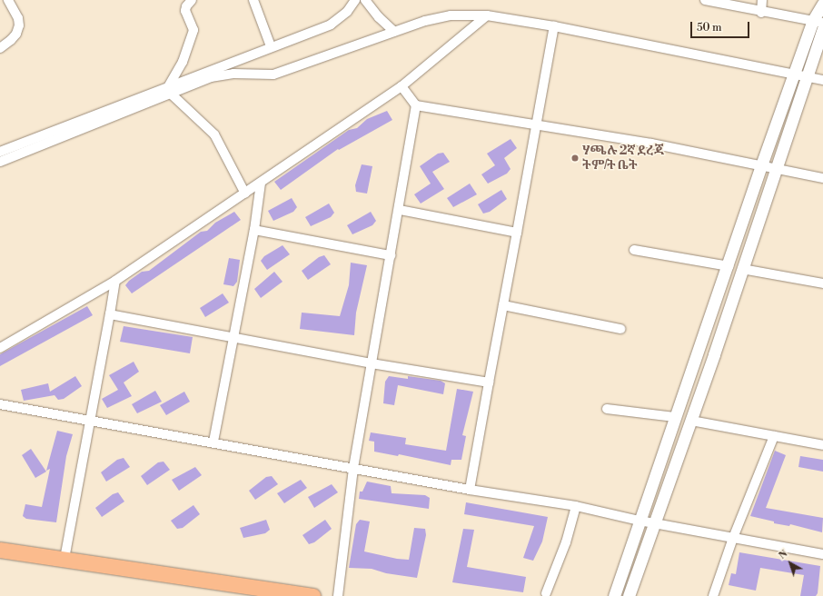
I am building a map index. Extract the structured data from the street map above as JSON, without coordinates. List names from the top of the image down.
{
  "places": ["ሃጫሉ 2ኛ ደረጃ ትም/ት ቤት"],
  "scale_bar": "50 m",
  "north": "top left"
}
